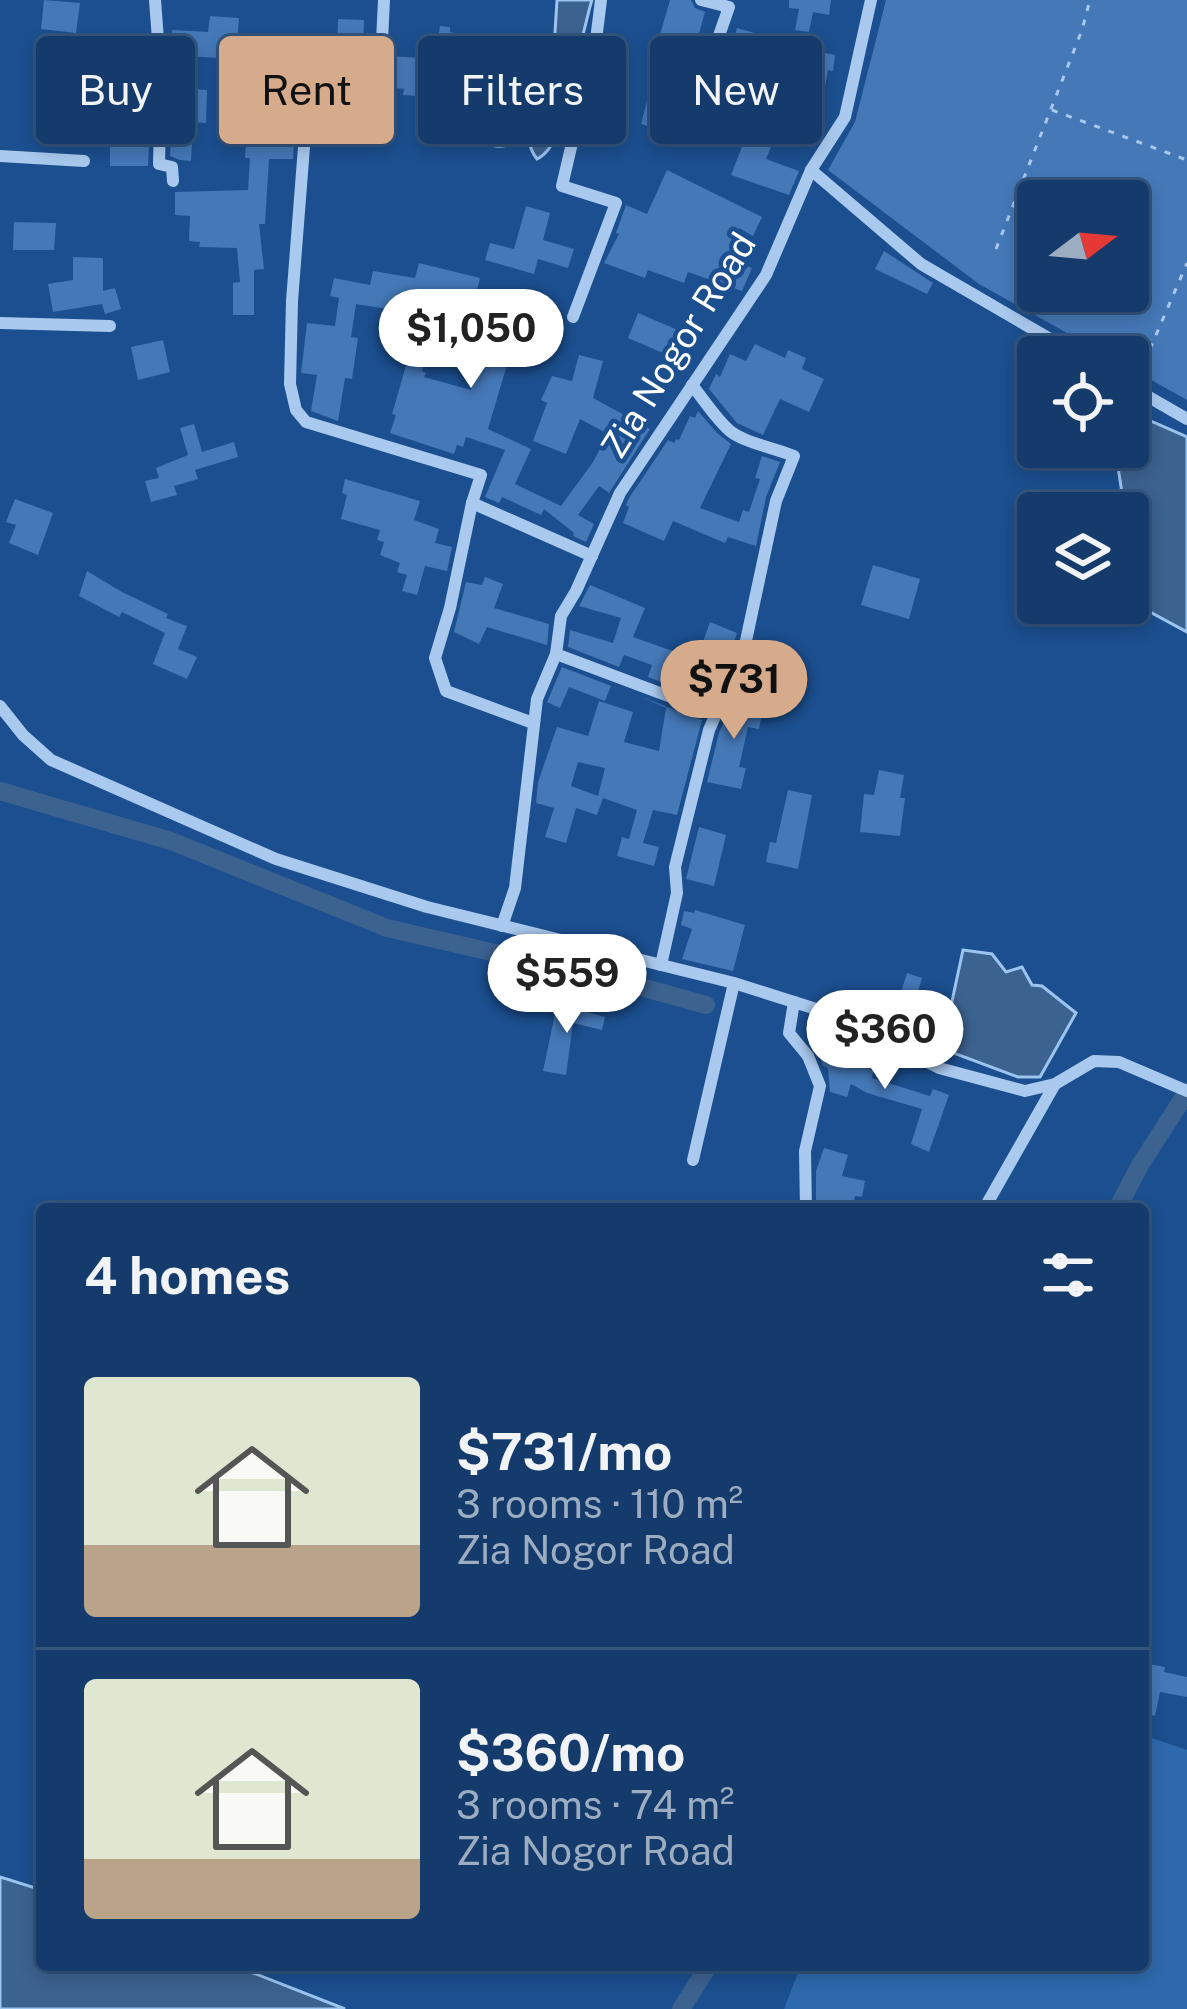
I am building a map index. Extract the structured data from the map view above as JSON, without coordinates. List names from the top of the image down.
{
  "streets": {
    "street": ["Zia Nogor Road"]
  },
  "north": "right",
  "page": {
    "chip": [
      "Buy",
      "Rent",
      "Filters",
      "New"
    ],
    "price": [
      "$1,050",
      "$731",
      "$559",
      "$360"
    ],
    "heading": "4 homes",
    "list": [
      {
        "name": "$731/mo",
        "note": "3 rooms · 110 m² · Zia Nogor Road"
      },
      {
        "name": "$360/mo",
        "note": "3 rooms · 74 m² · Zia Nogor Road"
      }
    ]
  }
}
